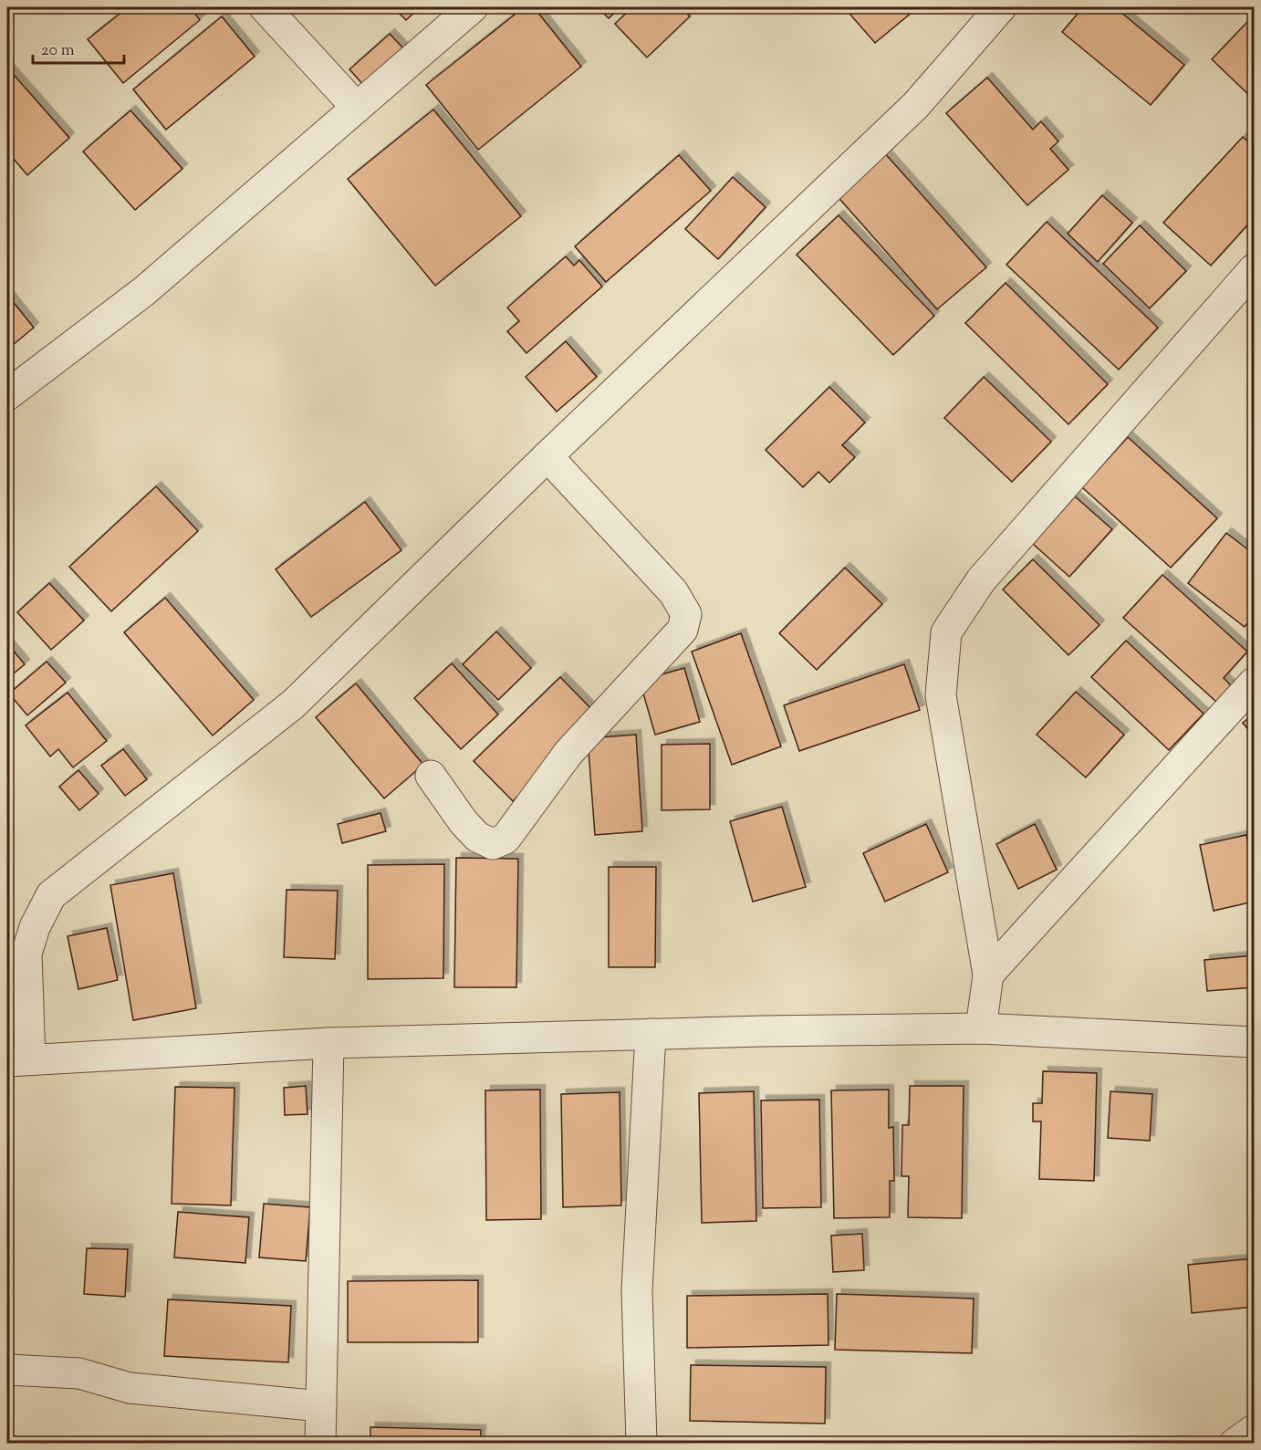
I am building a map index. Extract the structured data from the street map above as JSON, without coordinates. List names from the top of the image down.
{
  "scale_bar": "20 m"
}
